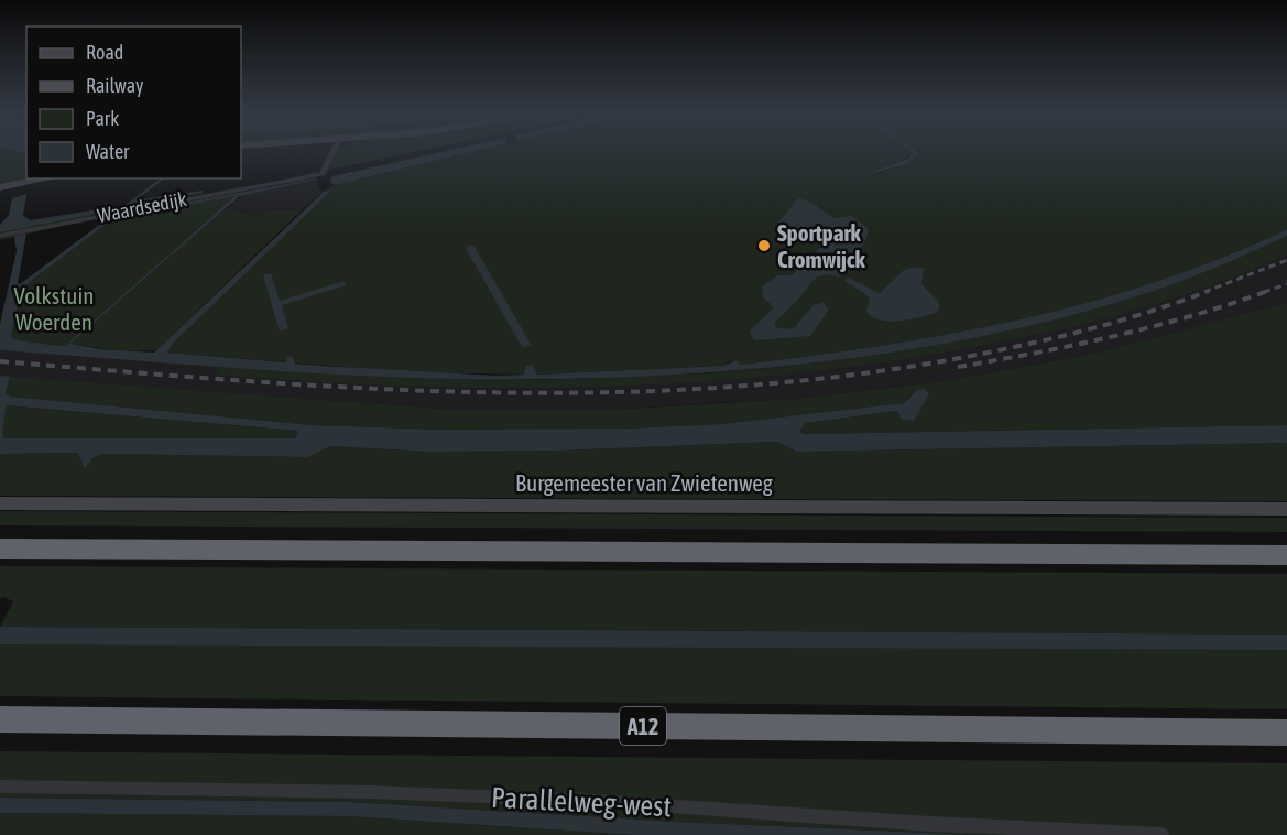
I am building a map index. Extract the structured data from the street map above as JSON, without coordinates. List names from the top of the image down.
{
  "streets": {
    "highway": ["A12"],
    "main road": ["Burgemeester van Zwietenweg"],
    "street": ["Waardsedijk", "Parallelweg-west"]
  },
  "parks": ["Volkstuin Woerden"],
  "places": ["Sportpark Cromwijck"],
  "legend": [
    "Road",
    "Railway",
    "Park",
    "Water"
  ]
}
